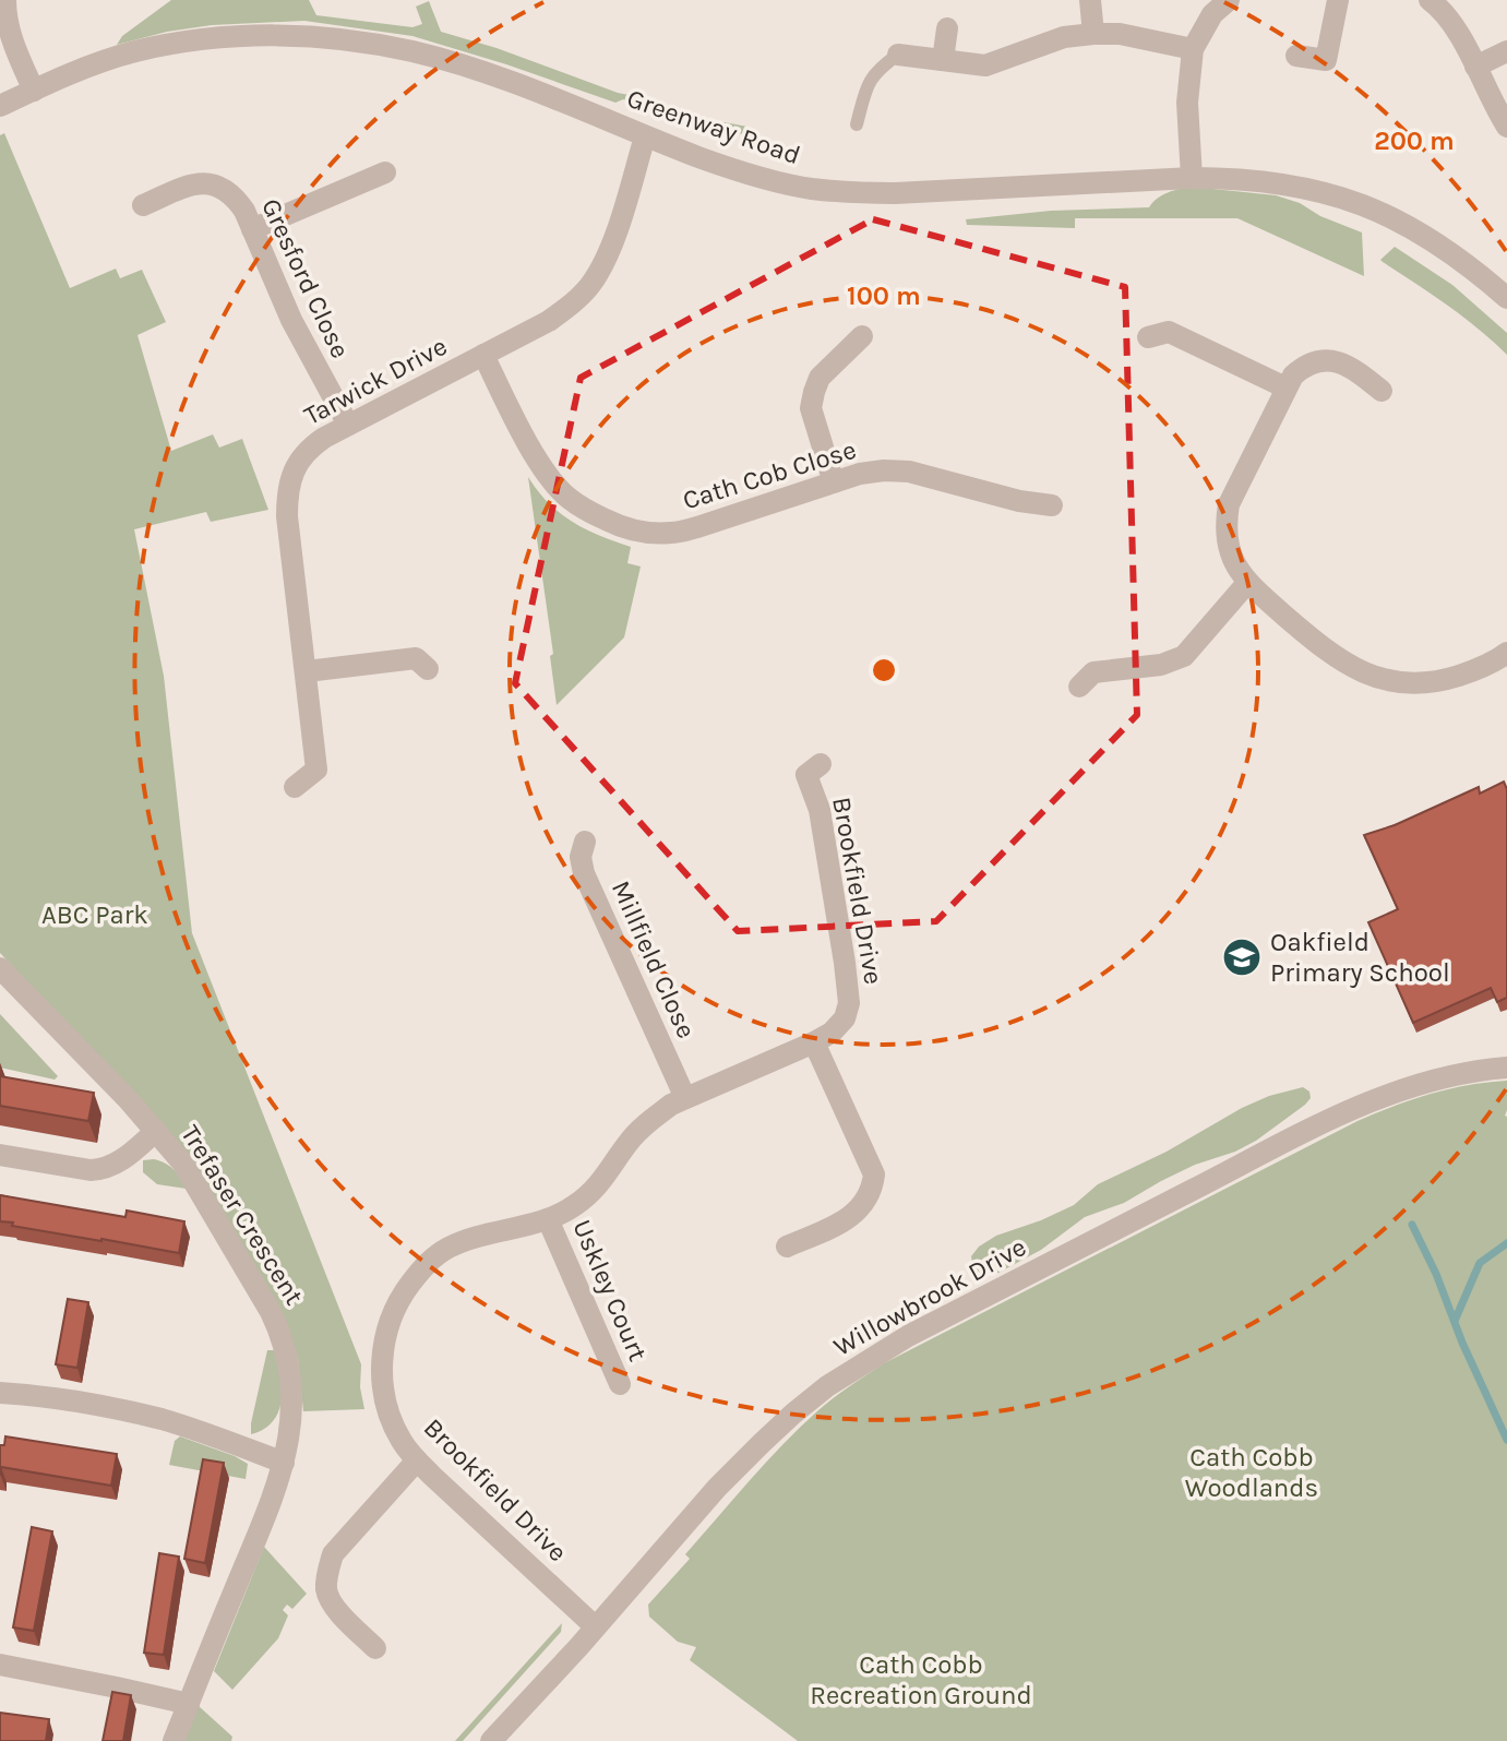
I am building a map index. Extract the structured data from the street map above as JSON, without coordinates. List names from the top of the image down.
{
  "streets": {
    "street": [
      "Greenway Road",
      "Gresford Close",
      "Tarwick Drive",
      "Cath Cob Close",
      "Brookfield Drive",
      "Millfield Close",
      "Trefaser Crescent",
      "Uskley Court",
      "Willowbrook Drive"
    ]
  },
  "crossings": [
    ["Greenway Road", "Tarwick Drive"],
    ["Gresford Close", "Tarwick Drive"],
    ["Tarwick Drive", "Cath Cob Close"],
    ["Brookfield Drive", "Millfield Close"],
    ["Brookfield Drive", "Uskley Court"],
    ["Brookfield Drive", "Willowbrook Drive"]
  ],
  "parks": ["ABC Park", "Cath Cobb Woodlands", "Cath Cobb Recreation Ground"],
  "places": {
    "school or university": ["Oakfield Primary School"]
  },
  "rings": ["200 m", "100 m"]
}
